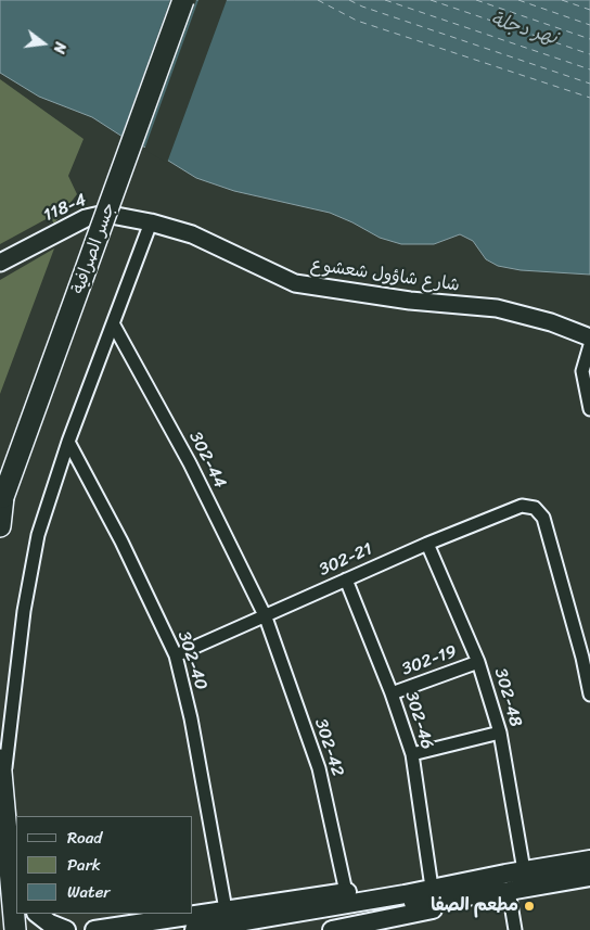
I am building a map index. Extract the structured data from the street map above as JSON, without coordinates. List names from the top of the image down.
{
  "streets": {
    "main road": ["جسر الصرافية"],
    "street": [
      "118-4",
      "شارع شاؤول شعشوع",
      "302-44",
      "302-21",
      "302-40",
      "302-19",
      "302-48",
      "302-46",
      "302-42"
    ]
  },
  "crossings": [
    ["118-4", "شارع شاؤول شعشوع"],
    ["302-44", "302-21"],
    ["302-44", "302-42"],
    ["302-21", "302-40"],
    ["302-21", "302-48"],
    ["302-21", "302-46"],
    ["302-21", "302-42"],
    ["302-19", "302-48"],
    ["302-19", "302-46"]
  ],
  "water": ["نهر دجلة"],
  "places": ["مطعم الصفا"],
  "legend": ["Road", "Park", "Water"],
  "north": "right"
}
